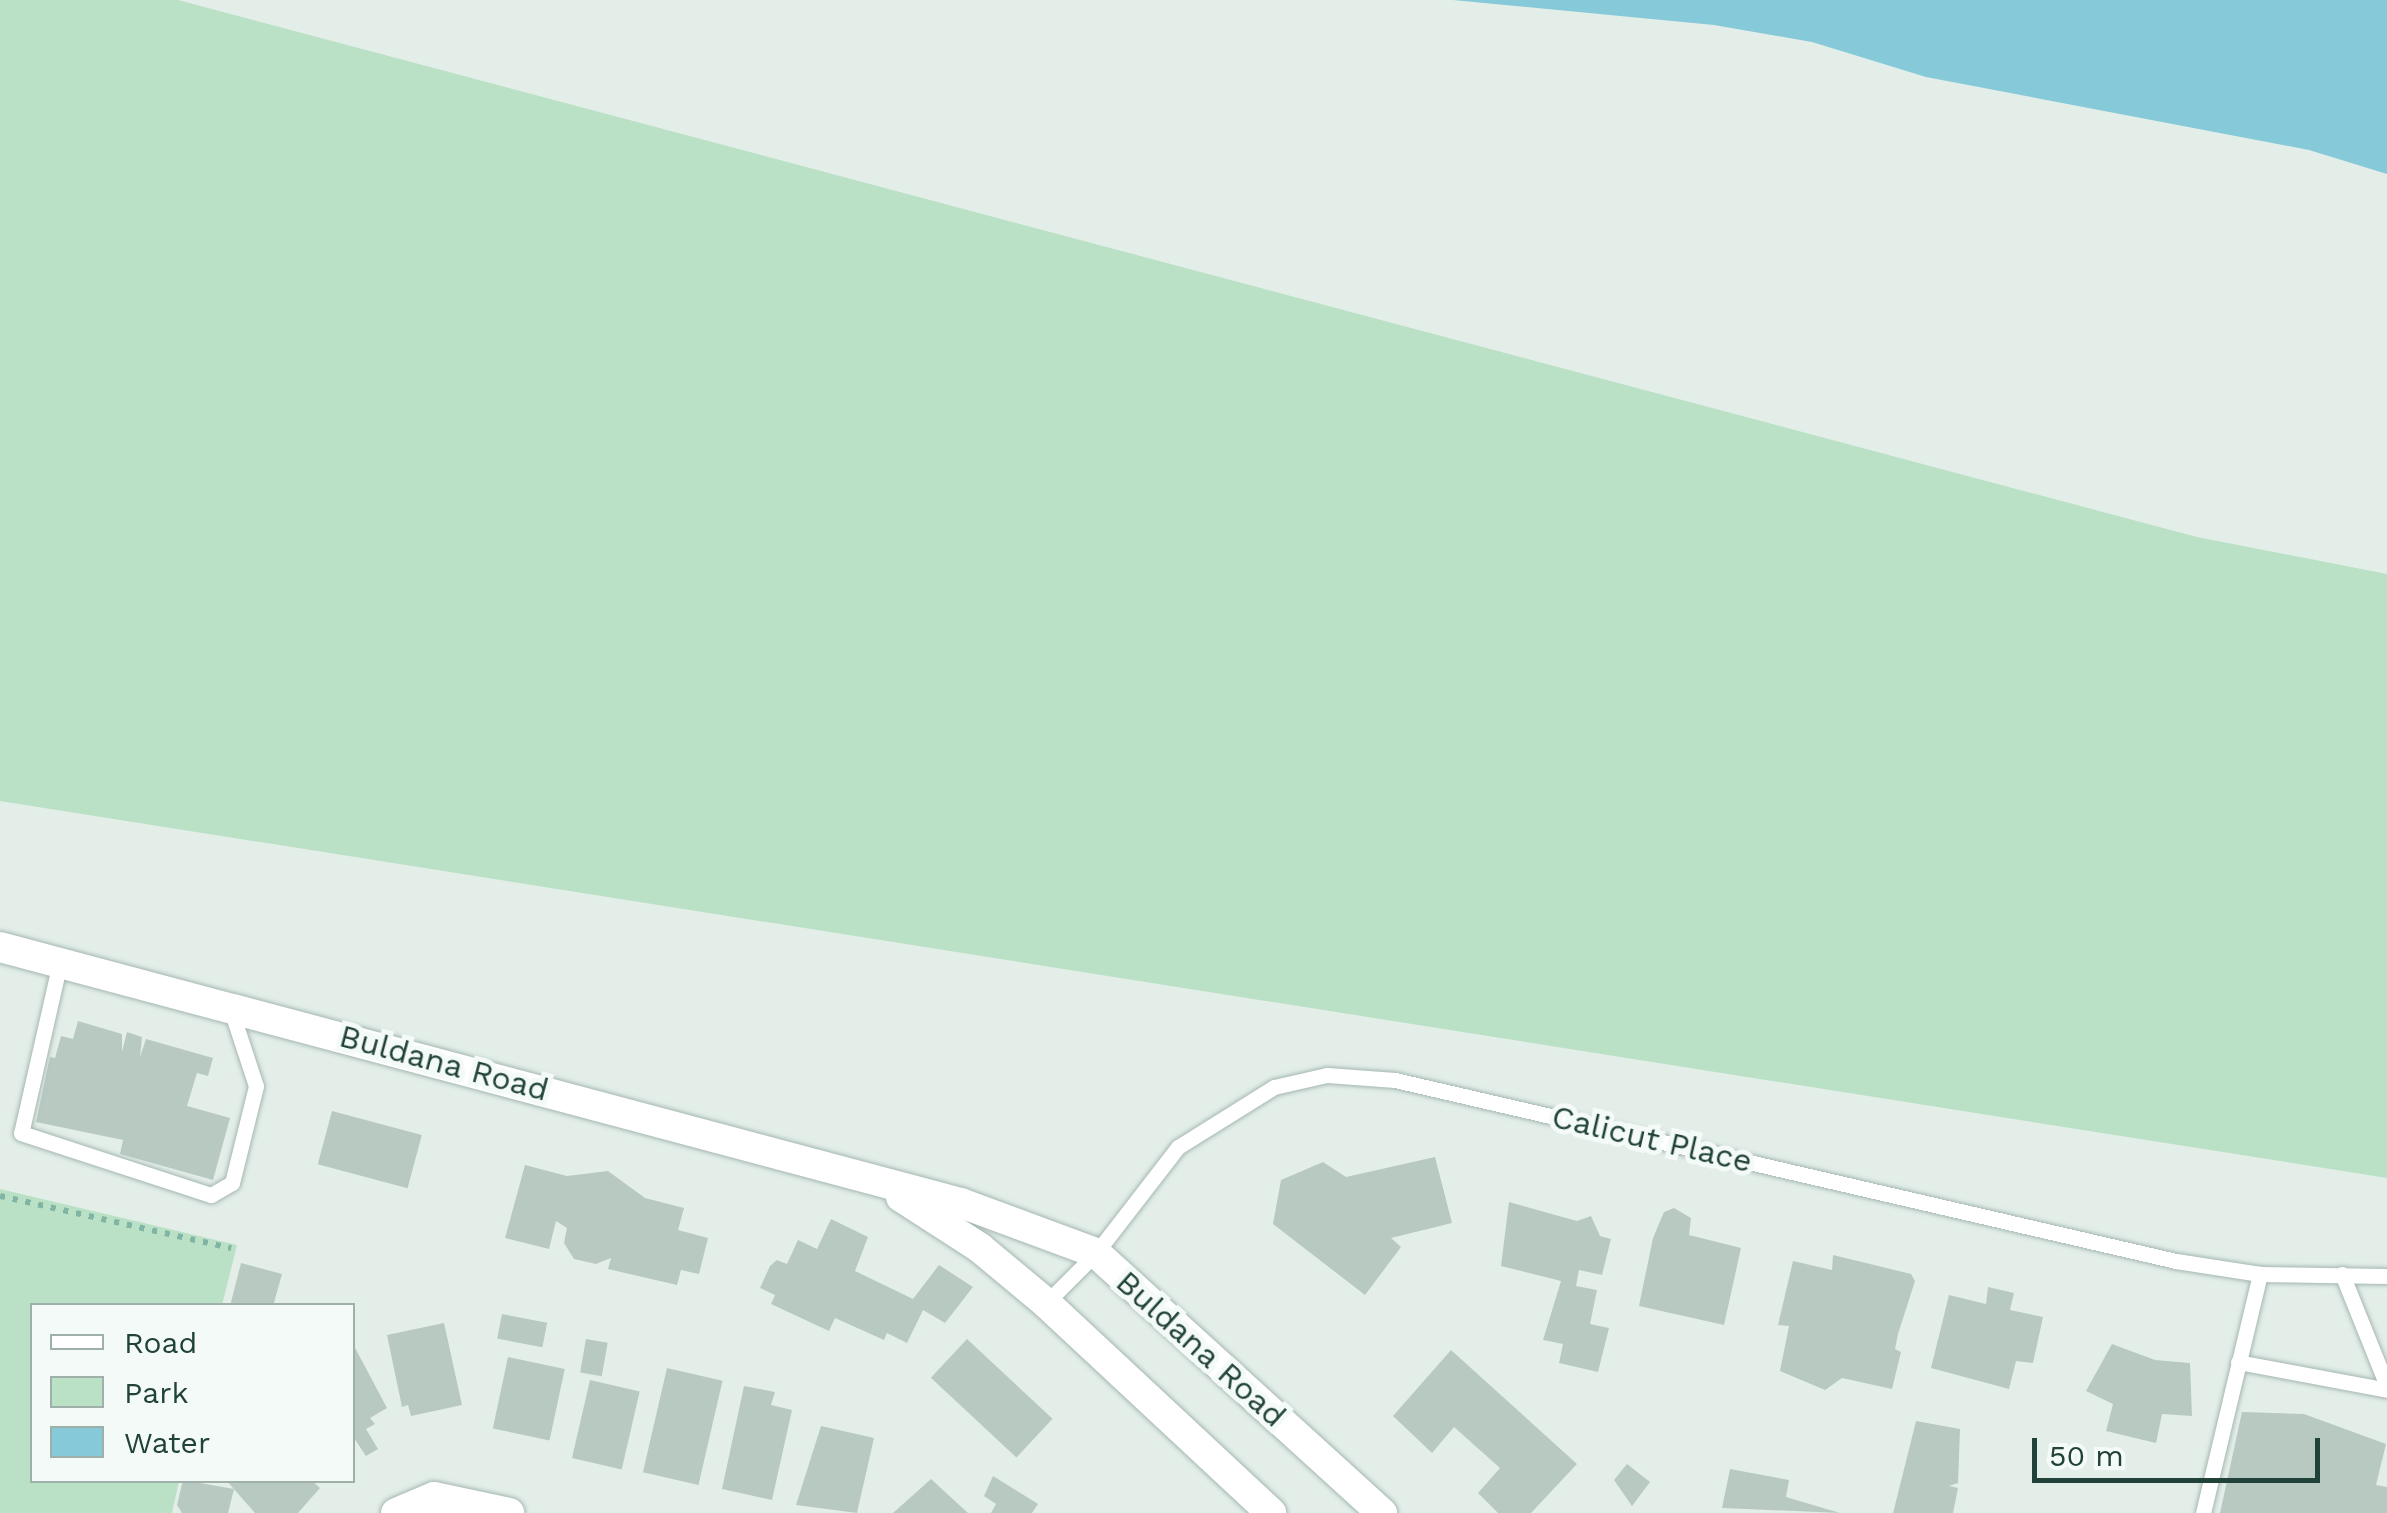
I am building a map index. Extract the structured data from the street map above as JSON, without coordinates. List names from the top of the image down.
{
  "streets": {
    "street": ["Buldana Road"],
    "lane": ["Calicut Place"]
  },
  "crossings": [
    ["Buldana Road", "Calicut Place"]
  ],
  "legend": ["Road", "Park", "Water"],
  "scale_bar": "50 m"
}
